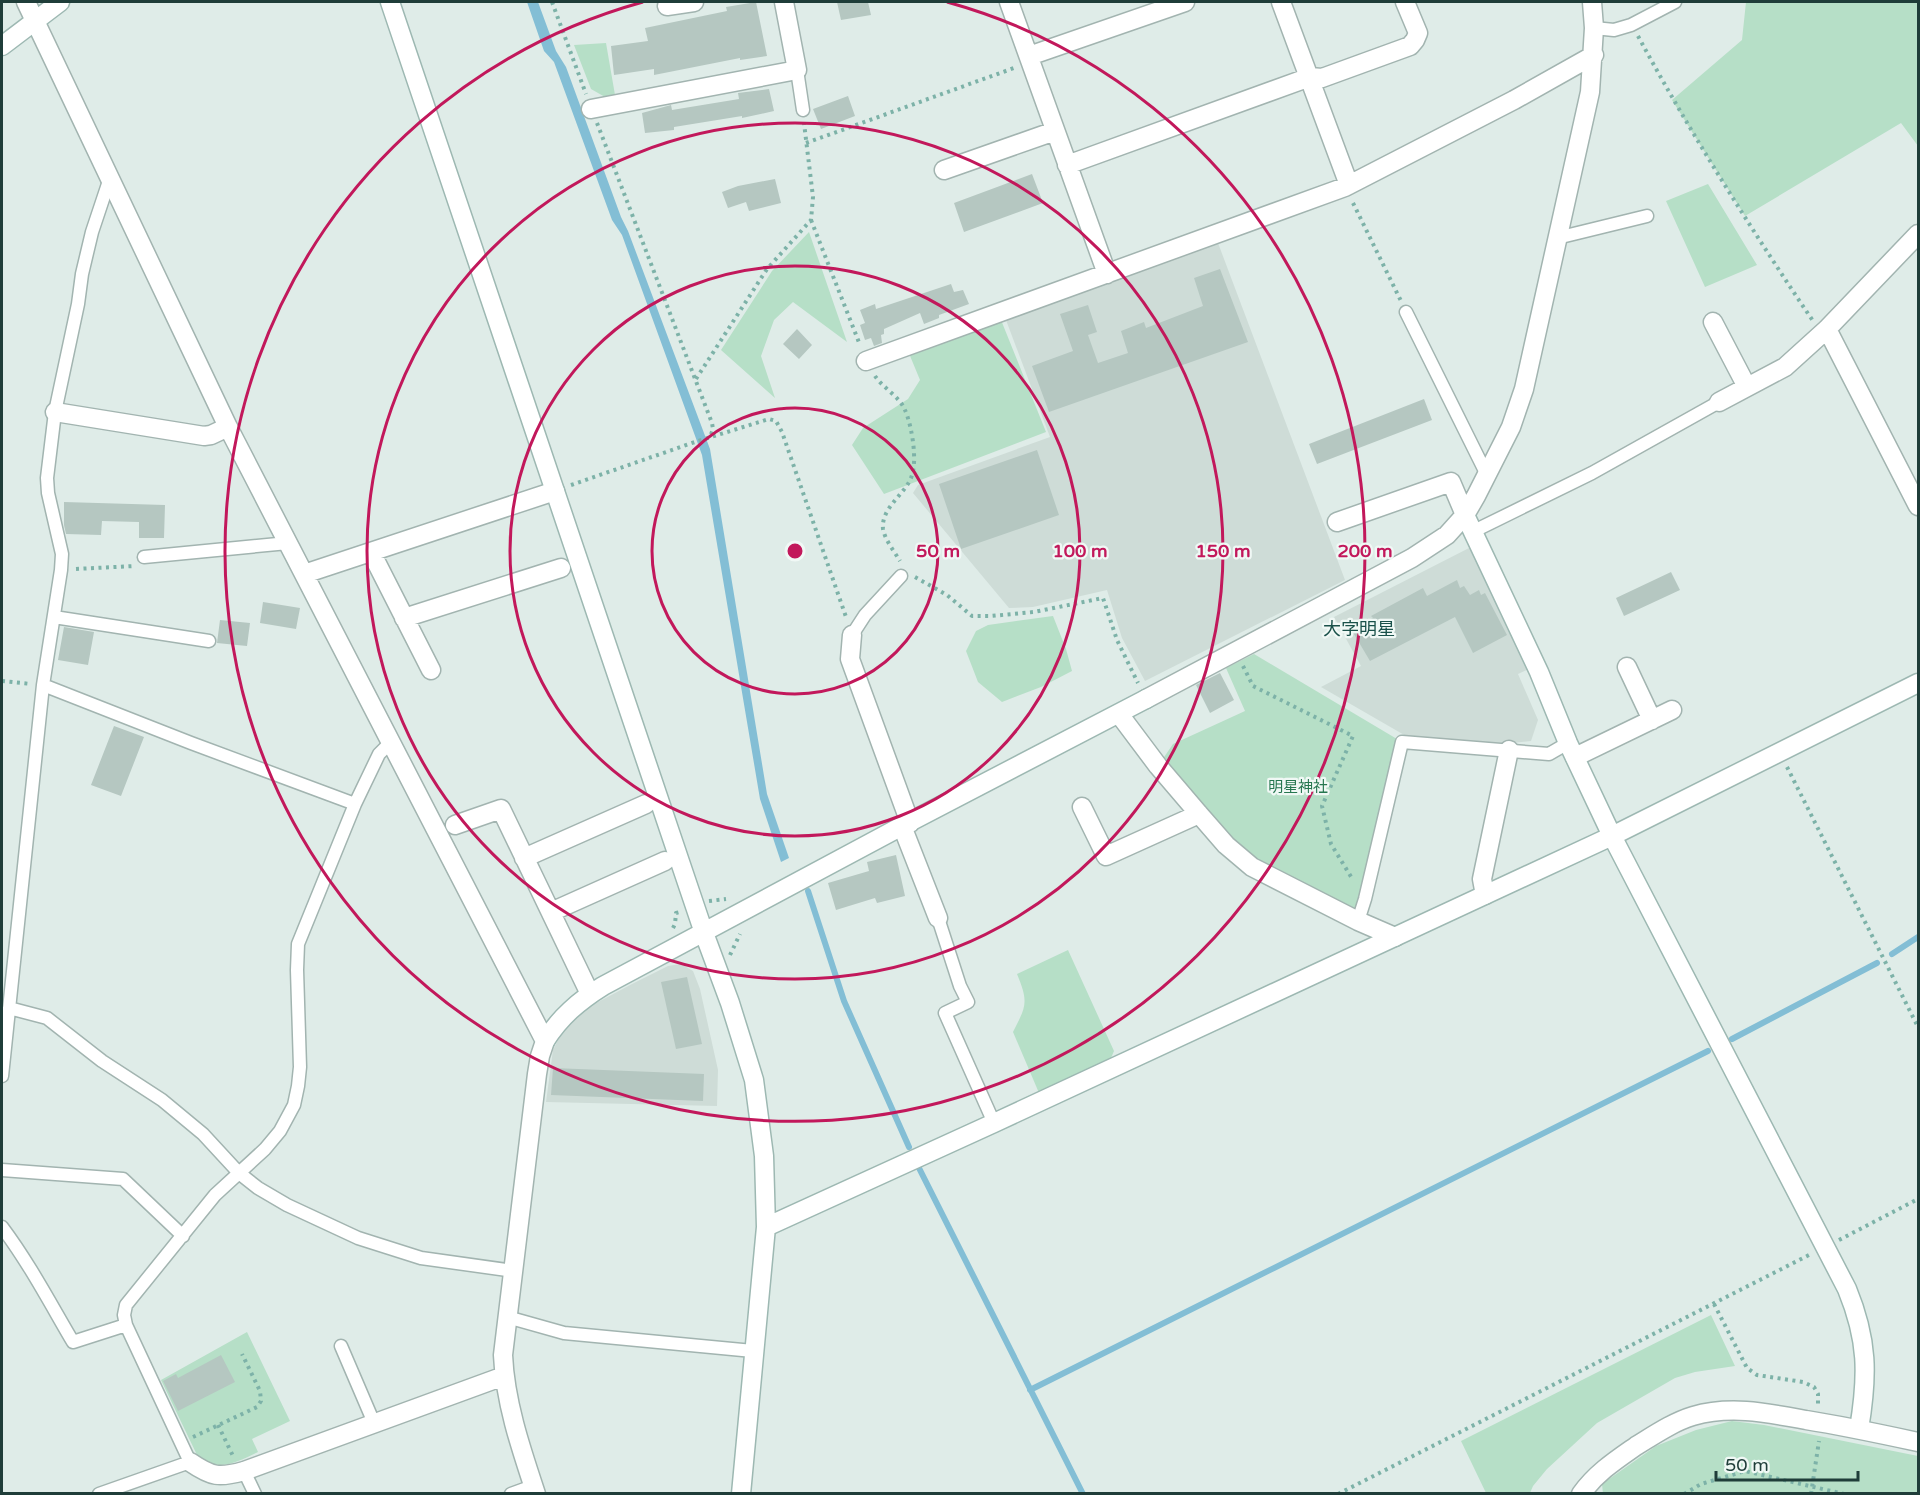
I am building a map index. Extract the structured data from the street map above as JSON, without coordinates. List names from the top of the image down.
{
  "districts": ["大字明星"],
  "parks": ["明星神社"],
  "scale_bar": "50 m",
  "rings": [
    "50 m",
    "100 m",
    "150 m",
    "200 m"
  ]
}
